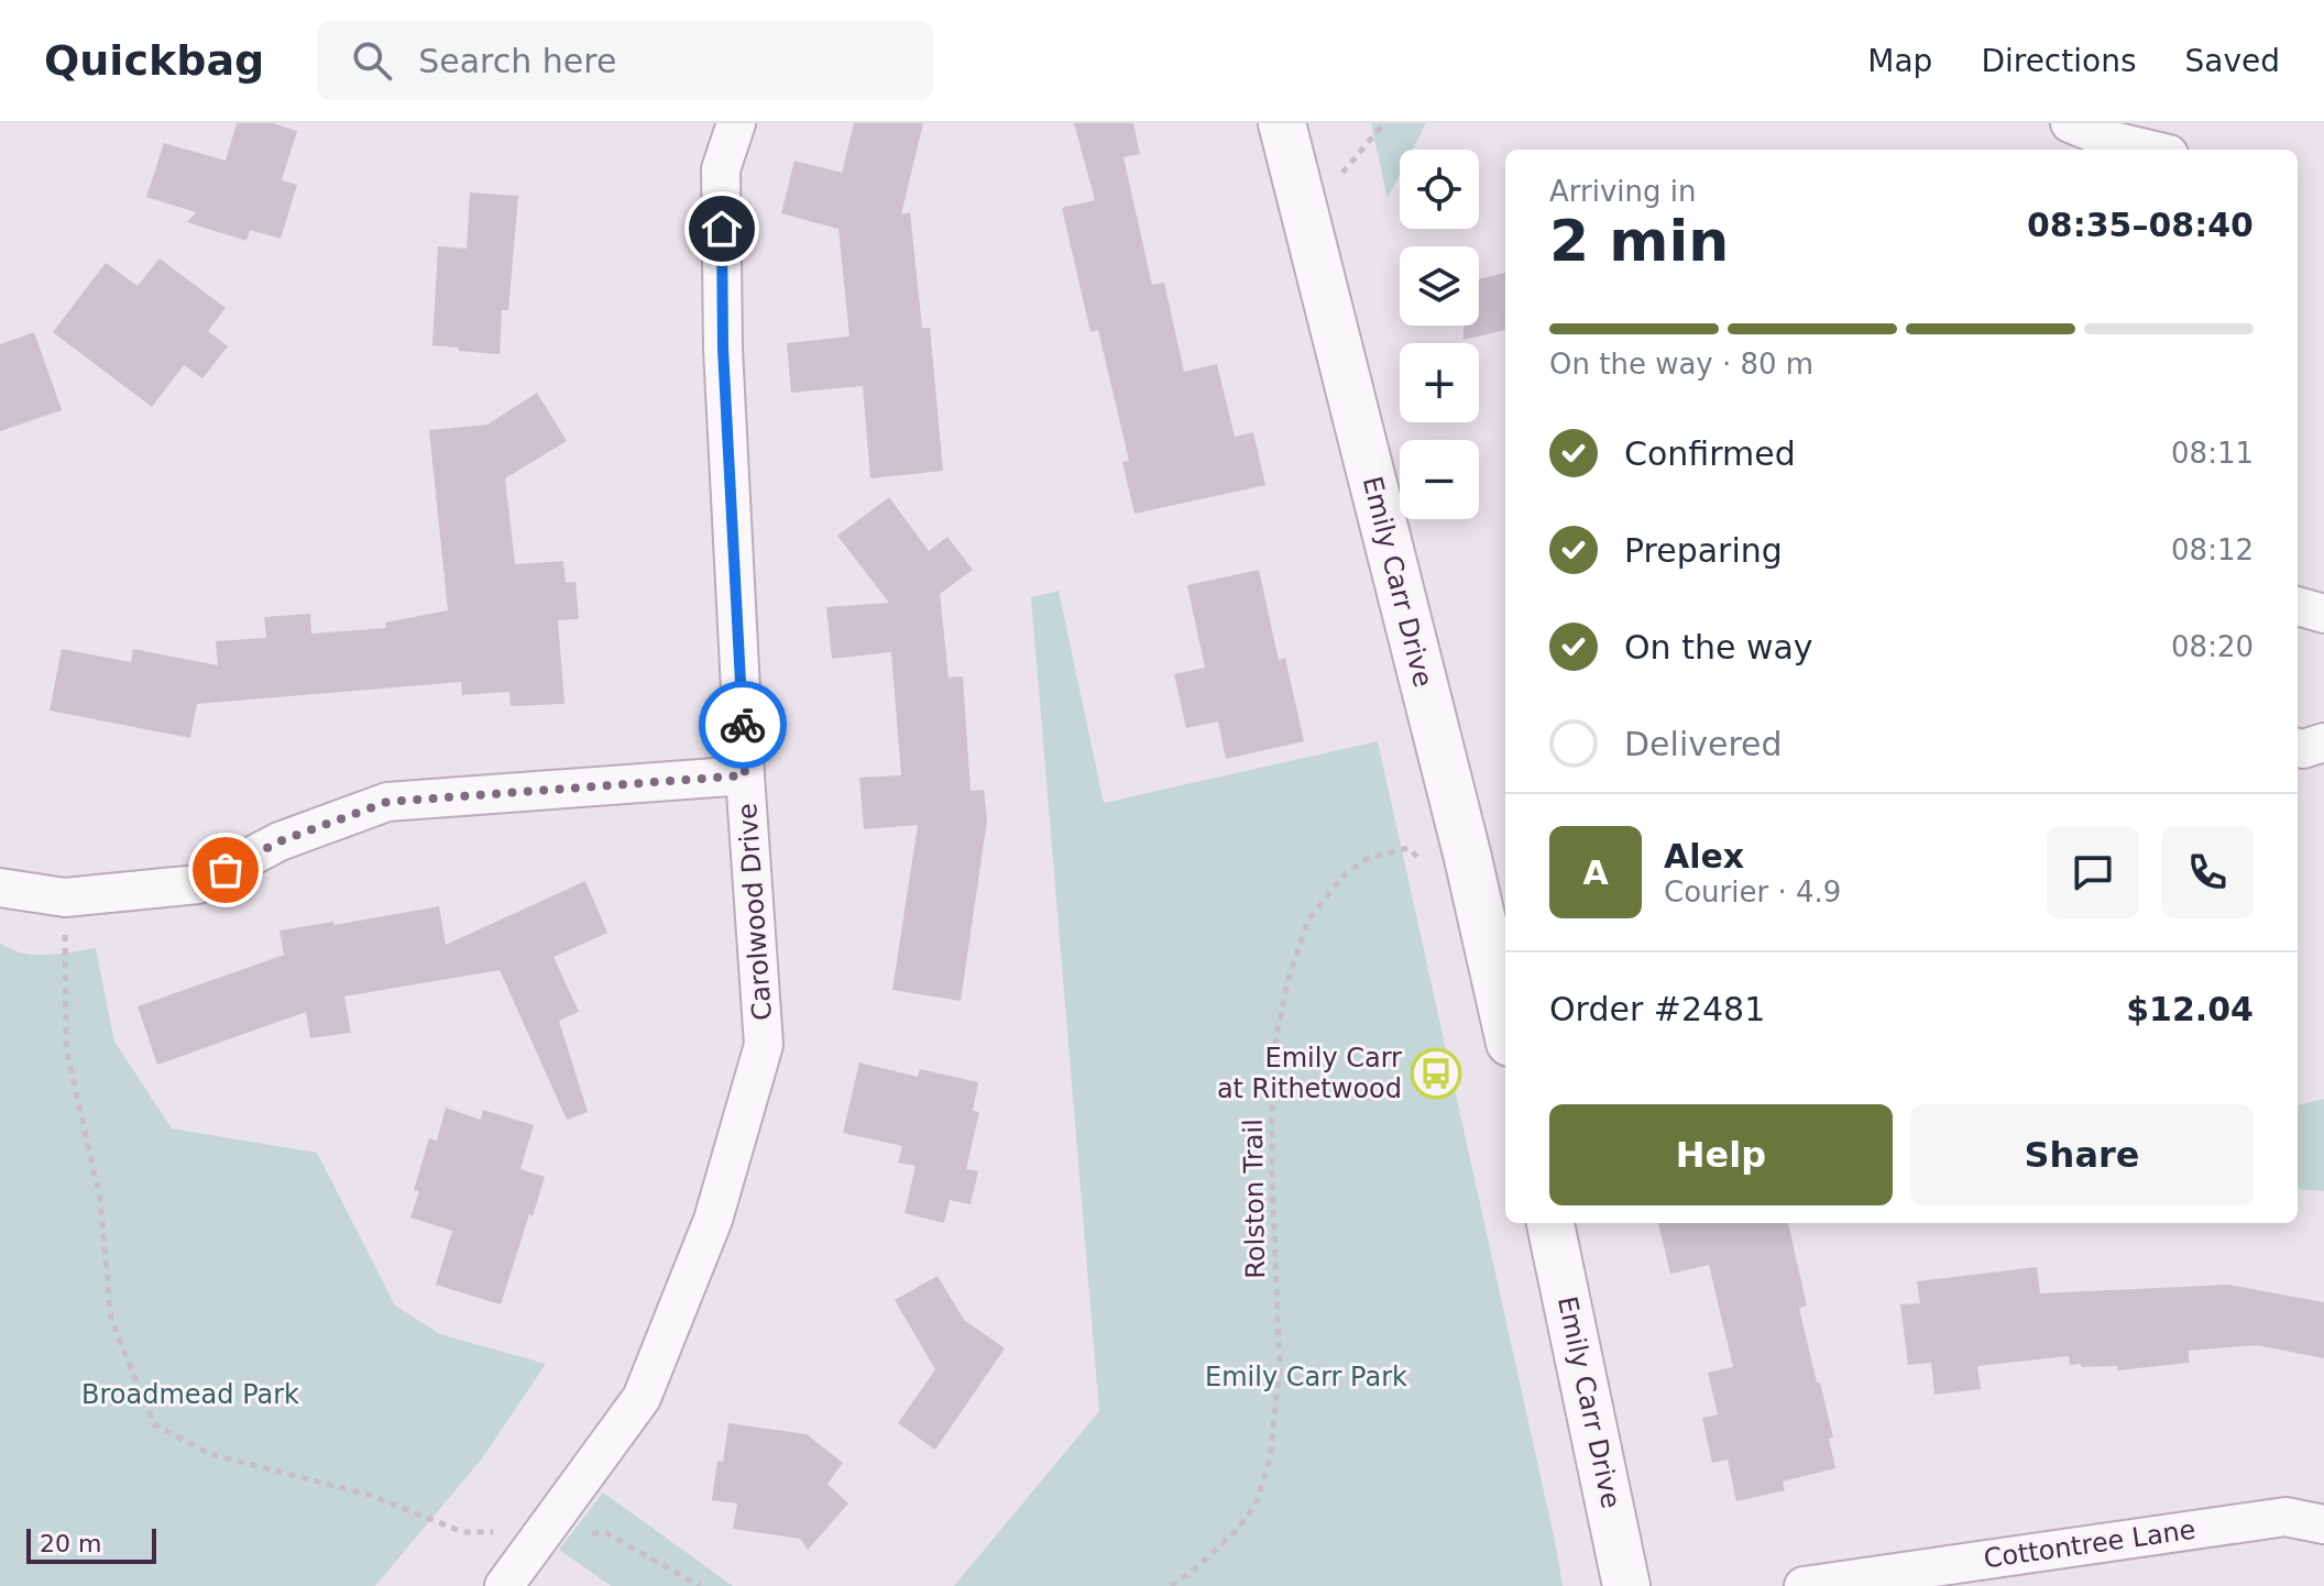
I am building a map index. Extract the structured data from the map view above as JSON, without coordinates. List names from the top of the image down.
{
  "streets": {
    "street": ["Emily Carr Drive", "Carolwood Drive", "Cottontree Lane"],
    "path": ["Rolston Trail"]
  },
  "crossings": [
    ["Emily Carr Drive", "Rolston Trail"]
  ],
  "parks": ["Emily Carr Park", "Broadmead Park"],
  "places": {
    "bus stop": ["Emily Carr at Rithetwood"]
  },
  "scale_bar": "20 m",
  "page": {
    "header": "Quickbag",
    "search": "Search here",
    "nav": ["Map", "Directions", "Saved"],
    "map_buttons": ["+", "−"],
    "heading": ["2 min", "Arriving in", "08:35–08:40"],
    "panel": [
      "Alex",
      "Courier · 4.9",
      "Order #2481",
      "$12.04"
    ],
    "bar": "On the way · 80 m",
    "list": [
      ["Confirmed", "08:11"],
      ["Preparing", "08:12"],
      ["On the way", "08:20"],
      "Delivered"
    ],
    "round": "A",
    "buttons": ["Help", "Share"],
    "scale": "20 m"
  }
}
